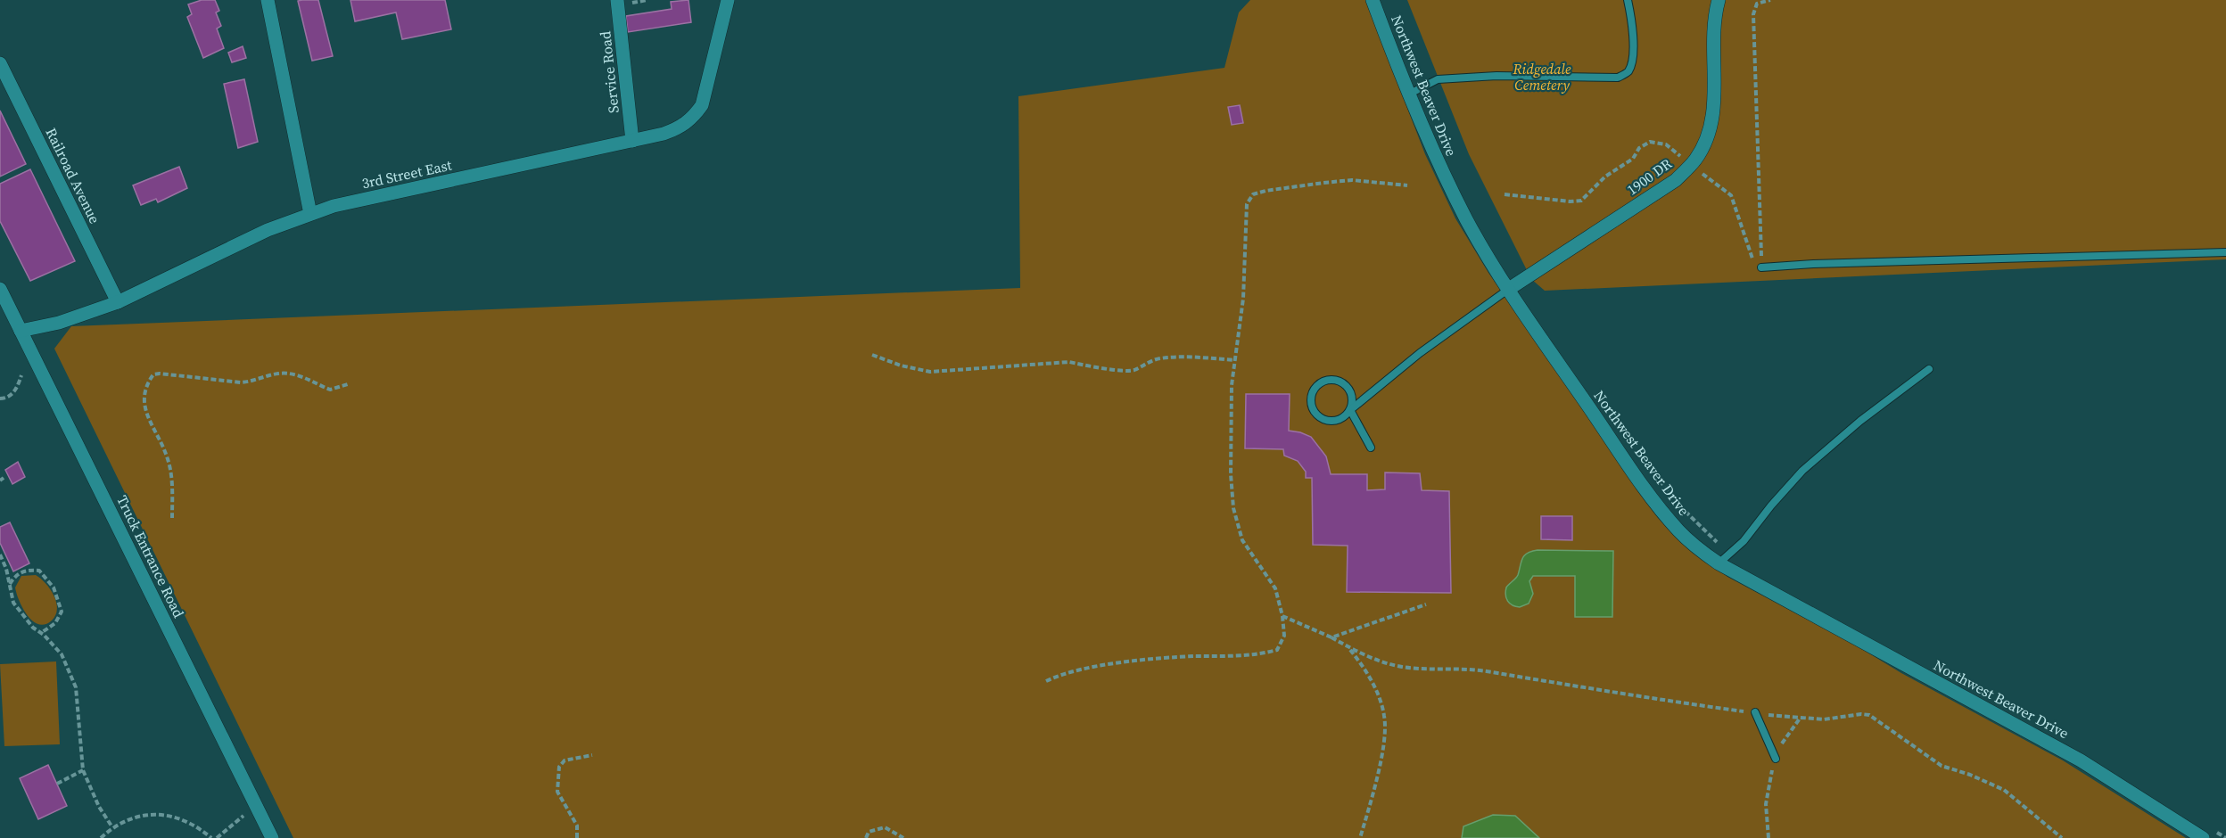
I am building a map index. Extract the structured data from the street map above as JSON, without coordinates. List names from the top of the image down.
{
  "streets": {
    "street": [
      "Service Road",
      "Northwest Beaver Drive",
      "3rd Street East",
      "Railroad Avenue",
      "1900 DR",
      "Truck Entrance Road"
    ]
  },
  "crossings": [
    ["Service Road", "3rd Street East"],
    ["Northwest Beaver Drive", "1900 DR"],
    ["3rd Street East", "Railroad Avenue"],
    ["3rd Street East", "Truck Entrance Road"]
  ],
  "parks": ["Ridgedale Cemetery"]
}
